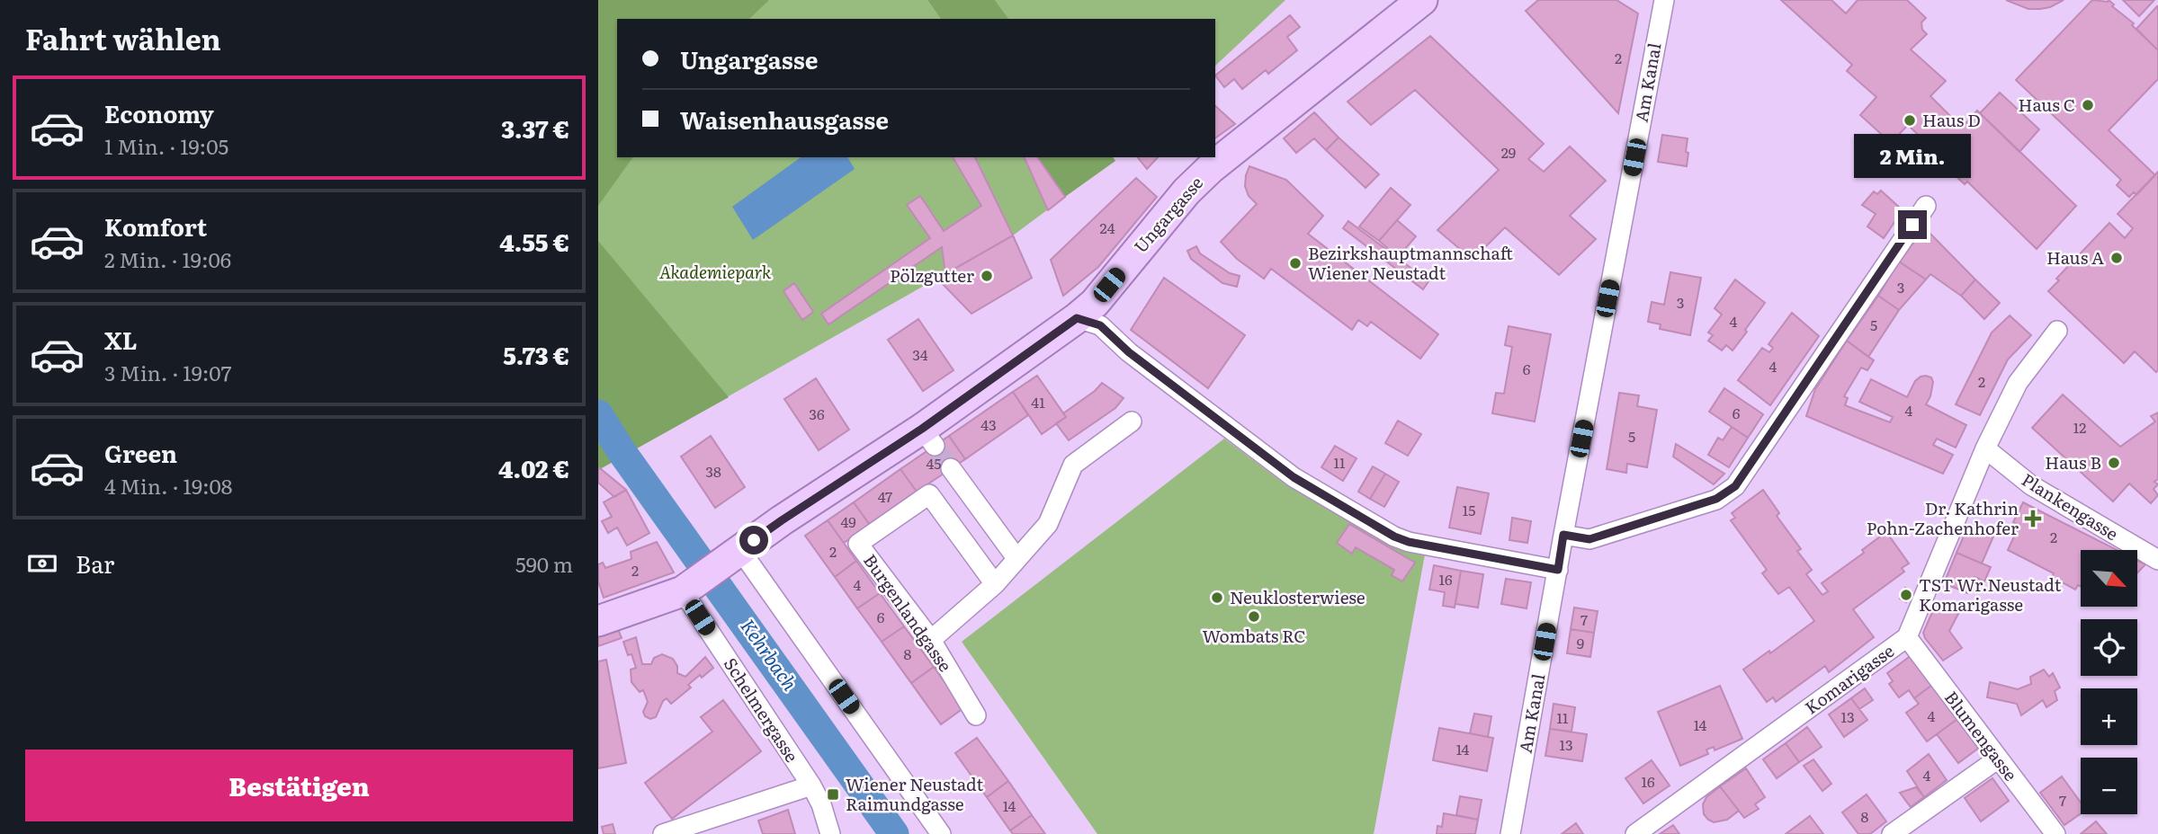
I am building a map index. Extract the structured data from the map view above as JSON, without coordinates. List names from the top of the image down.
{
  "streets": {
    "main road": ["Ungargasse"],
    "street": [
      "Am Kanal",
      "Plankengasse",
      "Burgenlandgasse",
      "Komarigasse",
      "Schelmergasse",
      "Blumengasse"
    ]
  },
  "crossings": [
    ["Ungargasse", "Schelmergasse"],
    ["Plankengasse", "Komarigasse"],
    ["Komarigasse", "Blumengasse"]
  ],
  "water": ["Kehrbach"],
  "parks": ["Akademiepark"],
  "places": {
    "other": [
      "Haus C",
      "Haus D",
      "Haus A",
      "Bezirkshauptmannschaft Wiener Neustadt",
      "Pölzgutter",
      "Haus B",
      "TST Wr.Neustadt Komarigasse",
      "Neuklosterwiese",
      "Wombats RC"
    ],
    "health": ["Dr. Kathrin Pohn-Zachenhofer"],
    "transit": ["Wiener Neustadt Raimundgasse"]
  },
  "house_numbers": [
    "2",
    "29",
    "24",
    "3",
    "3",
    "4",
    "5",
    "34",
    "4",
    "6",
    "2",
    "41",
    "4",
    "6",
    "36",
    "43",
    "12",
    "5",
    "11",
    "45",
    "38",
    "47",
    "15",
    "49",
    "2",
    "2",
    "2",
    "16",
    "4",
    "6",
    "7",
    "9",
    "8",
    "4",
    "13",
    "11",
    "14",
    "13",
    "14",
    "4",
    "16",
    "7",
    "14",
    "8"
  ],
  "north": "bottom right",
  "page": {
    "heading": "Fahrt wählen",
    "banner": ["Ungargasse", "Waisenhausgasse"],
    "list": [
      {
        "name": "Economy",
        "note": "1 Min. · 19:05",
        "value": "3.37 €"
      },
      {
        "name": "Komfort",
        "note": "2 Min. · 19:06",
        "value": "4.55 €"
      },
      {
        "name": "XL",
        "note": "3 Min. · 19:07",
        "value": "5.73 €"
      },
      {
        "name": "Green",
        "note": "4 Min. · 19:08",
        "value": "4.02 €"
      }
    ],
    "bubble": "2 Min.",
    "pay": ["Bar", "590 m"],
    "map_buttons": ["+", "−"],
    "buttons": "Bestätigen"
  }
}
